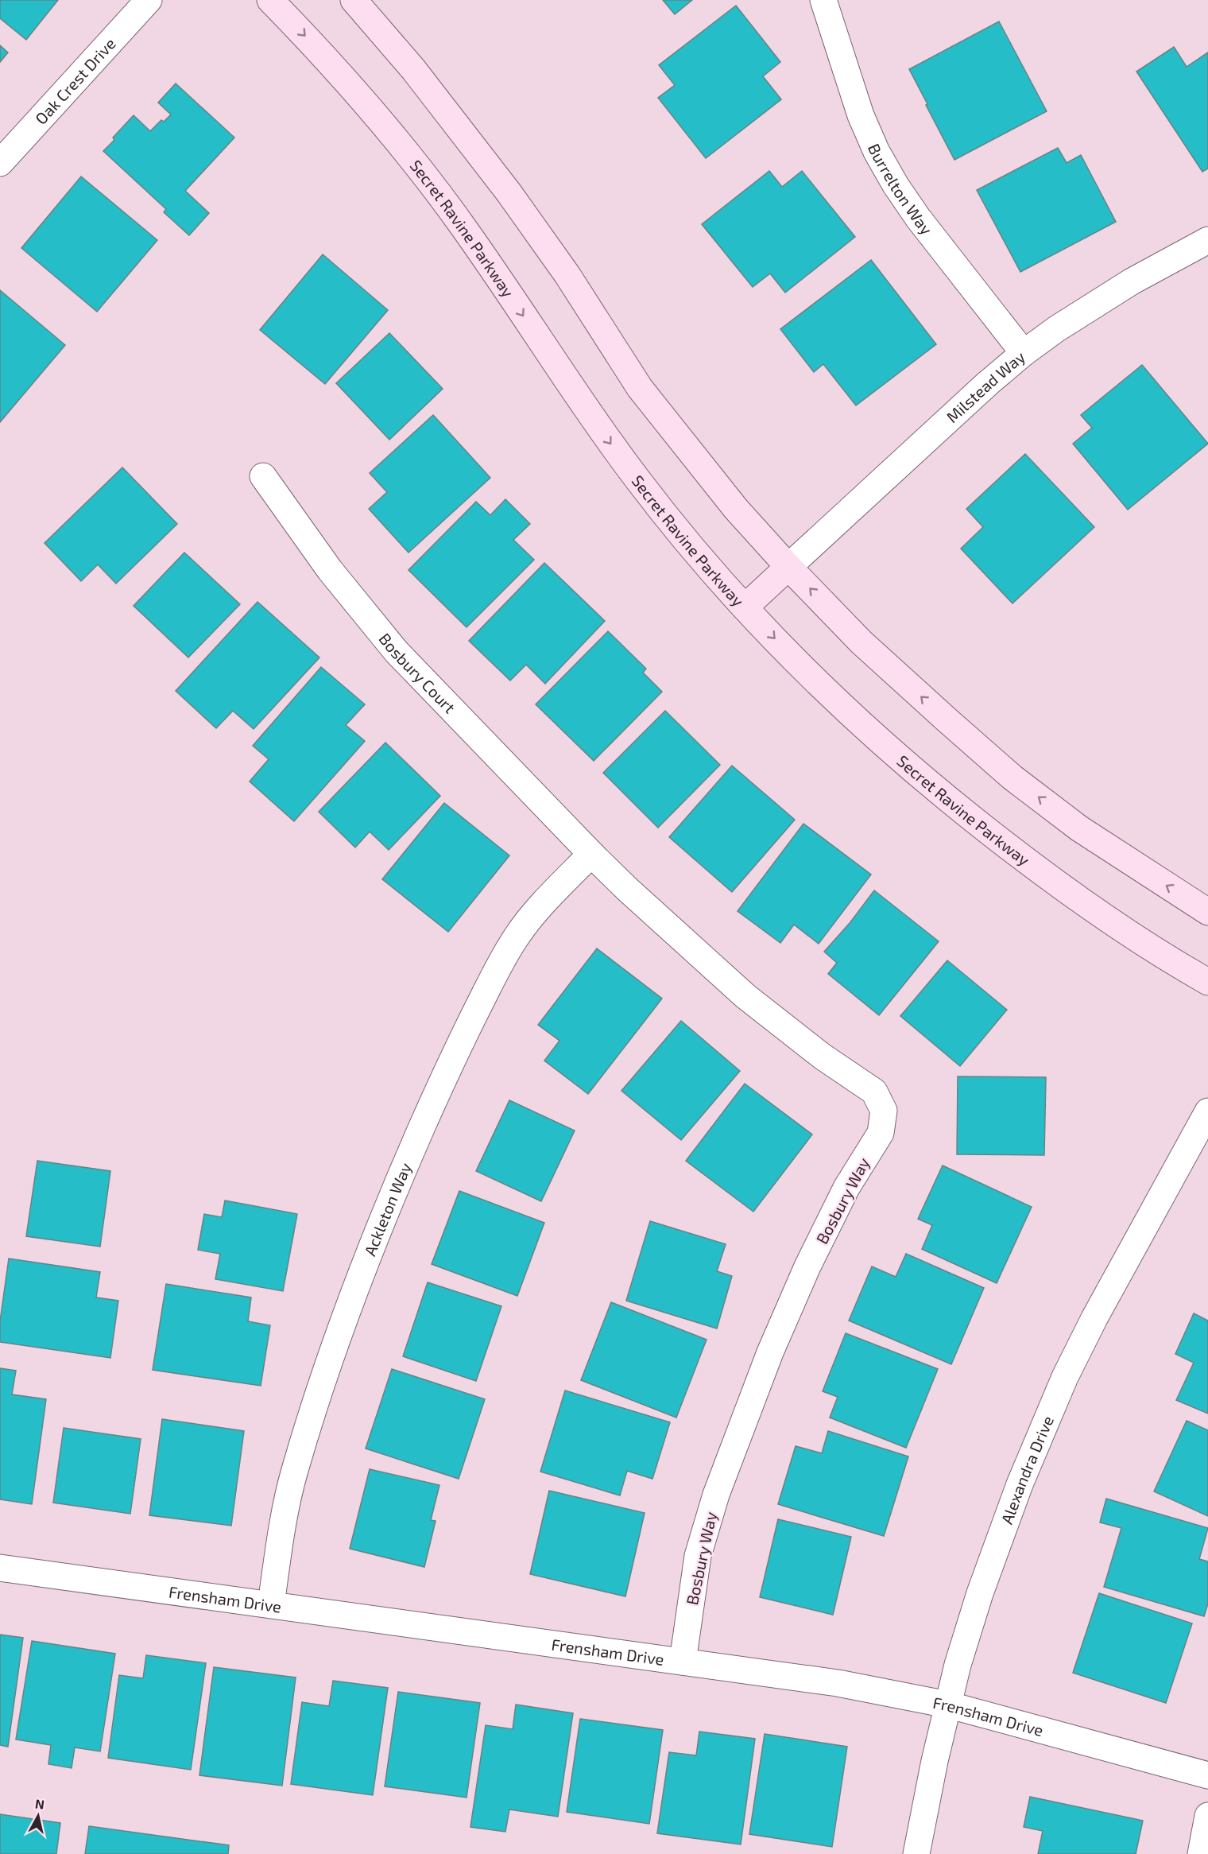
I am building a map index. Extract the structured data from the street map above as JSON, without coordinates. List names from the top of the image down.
{
  "streets": {
    "main road": ["Secret Ravine Parkway"],
    "street": [
      "Oak Crest Drive",
      "Burrelton Way",
      "Milstead Way",
      "Bosbury Court",
      "Bosbury Way",
      "Ackleton Way",
      "Alexandra Drive",
      "Frensham Drive"
    ]
  },
  "crossings": [
    ["Burrelton Way", "Milstead Way"],
    ["Bosbury Court", "Bosbury Way"],
    ["Bosbury Court", "Ackleton Way"],
    ["Bosbury Way", "Ackleton Way"],
    ["Bosbury Way", "Frensham Drive"],
    ["Ackleton Way", "Frensham Drive"],
    ["Alexandra Drive", "Frensham Drive"]
  ],
  "north": "top"
}
